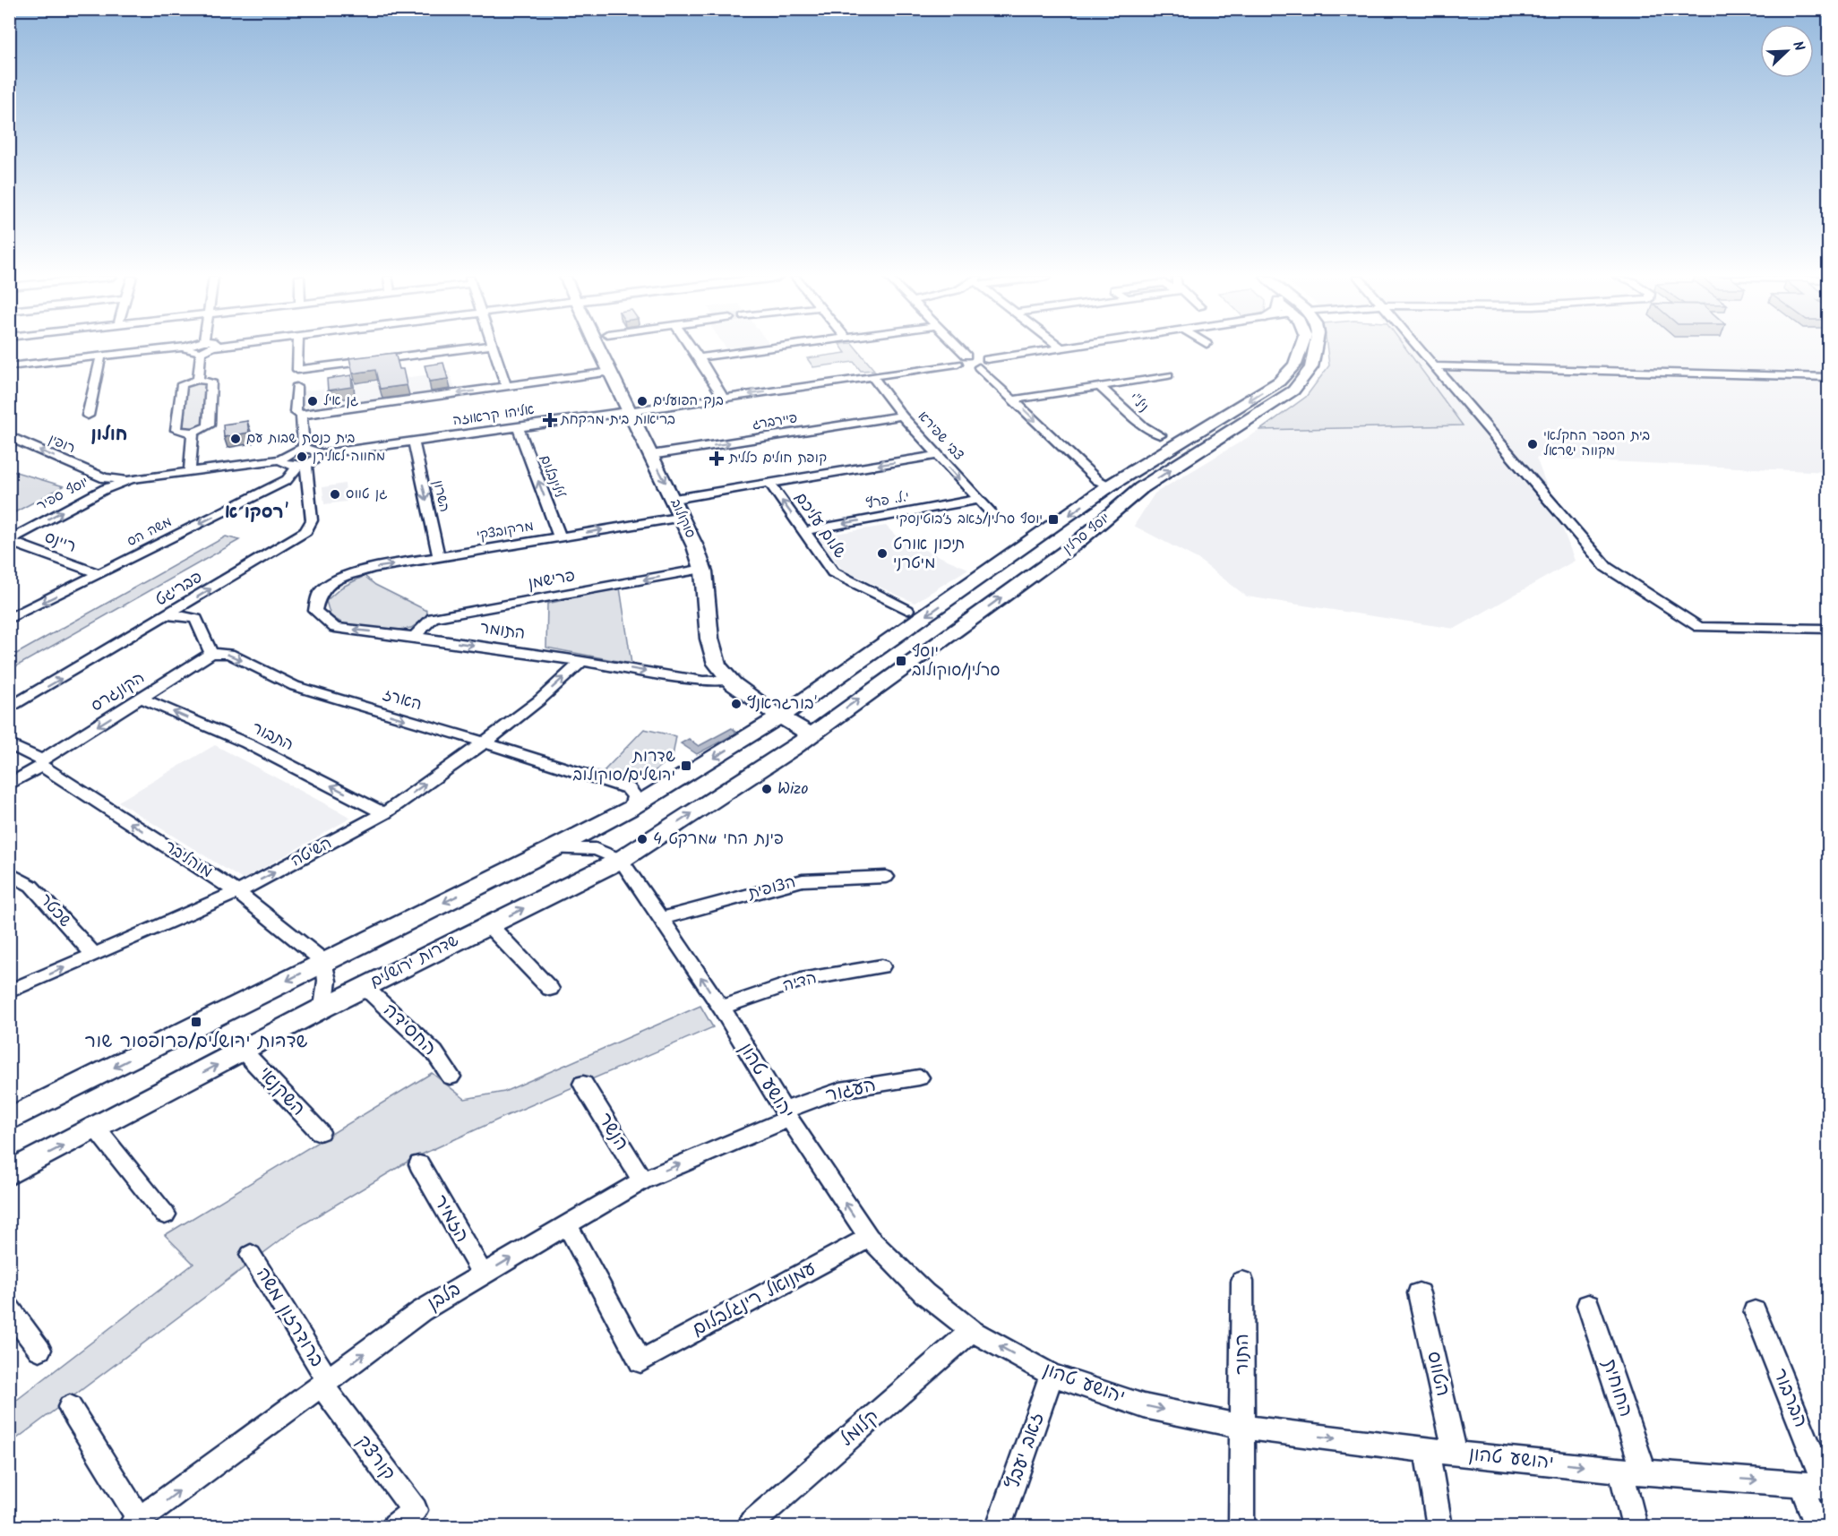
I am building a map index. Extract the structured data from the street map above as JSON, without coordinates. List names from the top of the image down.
{
  "streets": {
    "main road": ["סוקולוב", "יוסף סרלין", "שדרות ירושלים"],
    "street": [
      "ניל\"י",
      "אליהו קראוזה",
      "פיירברג",
      "צבי שפירא",
      "רופין",
      "לילינבלום",
      "יוסף ספיר",
      "השרון",
      "י.ל. פרץ",
      "שלום עליכם",
      "מרקובצקי",
      "משה הס",
      "ריינס",
      "פרישמן",
      "פבריגט",
      "התומר",
      "הקונגרס",
      "הארז",
      "התבור",
      "השיטה",
      "מוהליבר",
      "הצופית",
      "שכטר",
      "הדיה",
      "החסידה",
      "יהושע טהון",
      "העגור",
      "השקנאי",
      "הנשר",
      "הזמיר",
      "בלבן",
      "עמנואל רינגלבלום",
      "ברודרזון משה",
      "התור",
      "הטווס",
      "החוחית",
      "הברבור",
      "קלומל",
      "זאב יעבץ",
      "קורצק"
    ]
  },
  "crossings": [
    ["אליהו קראוזה", "צבי שפירא"],
    ["אליהו קראוזה", "לילינבלום"],
    ["אליהו קראוזה", "השרון"],
    ["אליהו קראוזה", "סוקולוב"],
    ["אליהו קראוזה", "משה הס"],
    ["פיירברג", "צבי שפירא"],
    ["פיירברג", "סוקולוב"],
    ["צבי שפירא", "י.ל. פרץ"],
    ["רופין", "יוסף ספיר"],
    ["לילינבלום", "מרקובצקי"],
    ["יוסף ספיר", "ריינס"],
    ["השרון", "מרקובצקי"],
    ["י.ל. פרץ", "שלום עליכם"],
    ["סוקולוב", "מרקובצקי"],
    ["סוקולוב", "יוסף סרלין"],
    ["סוקולוב", "פרישמן"],
    ["סוקולוב", "התומר"],
    ["סוקולוב", "שדרות ירושלים"],
    ["מרקובצקי", "התומר"],
    ["משה הס", "ריינס"],
    ["משה הס", "פבריגט"],
    ["יוסף סרלין", "שדרות ירושלים"],
    ["פרישמן", "התומר"],
    ["התומר", "השיטה"],
    ["הקונגרס", "הארז"],
    ["הקונגרס", "התבור"],
    ["הקונגרס", "מוהליבר"],
    ["הארז", "השיטה"],
    ["התבור", "השיטה"],
    ["השיטה", "מוהליבר"],
    ["השיטה", "שכטר"],
    ["הצופית", "יהושע טהון"],
    ["שדרות ירושלים", "החסידה"],
    ["שדרות ירושלים", "יהושע טהון"],
    ["שדרות ירושלים", "השקנאי"],
    ["הדיה", "יהושע טהון"],
    ["יהושע טהון", "העגור"],
    ["יהושע טהון", "בלבן"],
    ["יהושע טהון", "עמנואל רינגלבלום"],
    ["יהושע טהון", "התור"],
    ["יהושע טהון", "הטווס"],
    ["יהושע טהון", "החוחית"],
    ["יהושע טהון", "הברבור"],
    ["יהושע טהון", "קלומל"],
    ["יהושע טהון", "זאב יעבץ"],
    ["העגור", "בלבן"],
    ["הנשר", "בלבן"],
    ["הזמיר", "בלבן"],
    ["בלבן", "עמנואל רינגלבלום"],
    ["בלבן", "ברודרזון משה"],
    ["בלבן", "קורצק"],
    ["ברודרזון משה", "קורצק"]
  ],
  "one_way": [
    "רופין",
    "לילינבלום",
    "יוסף ספיר",
    "השרון",
    "מרקובצקי",
    "משה הס",
    "פרישמן",
    "פבריגט",
    "הקונגרס",
    "הארז",
    "התבור",
    "השיטה",
    "מוהליבר",
    "בלבן"
  ],
  "districts": ["חולון", "רסקו א'"],
  "places": {
    "other": [
      "גן איל",
      "בנק הפועלים",
      "בית כנסת שבות עם",
      "בית הספר החקלאי מקווה ישראל",
      "מחווה לאלירן",
      "גן טווס",
      "תיכון אורט מיטרני",
      "בורגראנץ'",
      "Wizo",
      "מרקט 4u פינת החי"
    ],
    "health": ["בריאות בית מרקחת", "קופת חולים כללית"],
    "transit": [
      "יוסף סרלין/זאב ז׳בוטינסקי",
      "יוסף סרלין/סוקולוב",
      "שדרות ירושלים/סוקולוב",
      "שדרות ירושלים/פרופסור שור"
    ]
  },
  "north": "top right"
}
